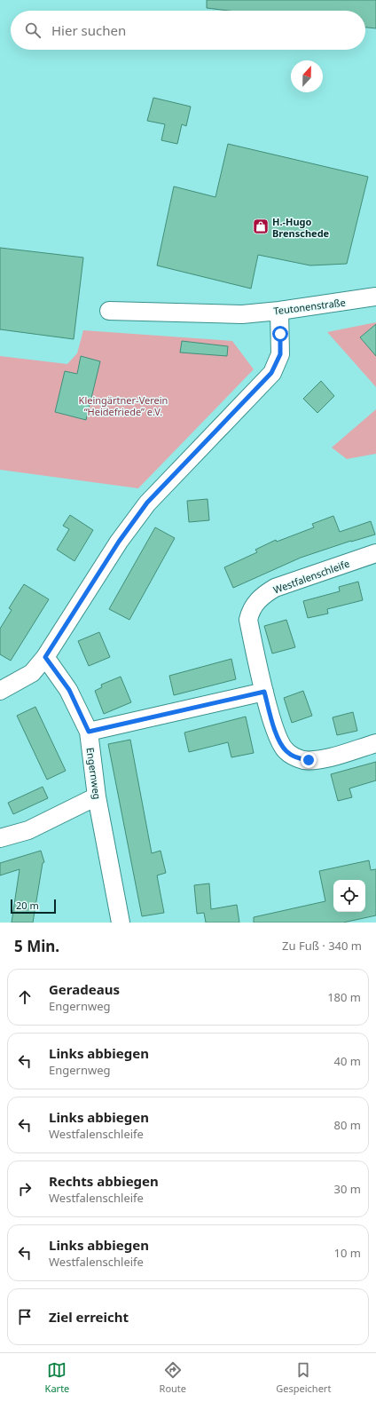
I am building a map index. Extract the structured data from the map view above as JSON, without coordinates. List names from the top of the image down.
{
  "streets": {
    "street": ["Teutonenstraße", "Westfalenschleife", "Engernweg"]
  },
  "parks": ["Kleingärtner-Verein “Heidefriede” e.V."],
  "places": {
    "shop": ["H.-Hugo Brenschede"]
  },
  "scale_bar": "20 m",
  "north": "top",
  "page": {
    "search": "Hier suchen",
    "scale": "20 m",
    "heading": ["5 Min.", "Zu Fuß · 340 m"],
    "list": [
      ["Geradeaus", "Engernweg", "180 m"],
      ["Links abbiegen", "Engernweg", "40 m"],
      ["Links abbiegen", "Westfalenschleife", "80 m"],
      ["Rechts abbiegen", "Westfalenschleife", "30 m"],
      ["Links abbiegen", "Westfalenschleife", "10 m"],
      "Ziel erreicht"
    ],
    "nav": ["Karte", "Route", "Gespeichert"]
  }
}
